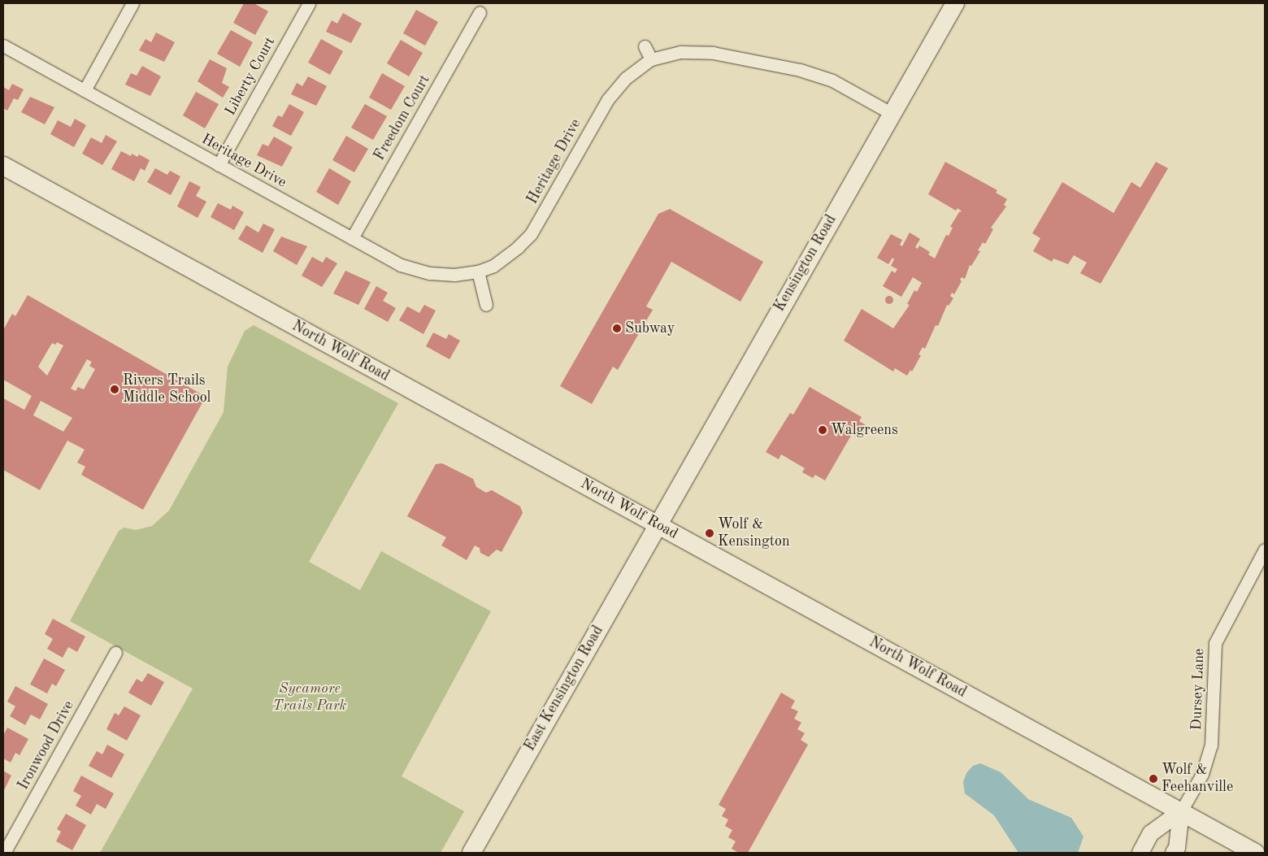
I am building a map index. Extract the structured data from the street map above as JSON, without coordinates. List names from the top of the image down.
{
  "streets": {
    "main road": ["Kensington Road", "North Wolf Road", "East Kensington Road"],
    "street": [
      "Liberty Court",
      "Freedom Court",
      "Heritage Drive",
      "Dursey Lane",
      "Ironwood Drive"
    ]
  },
  "crossings": [
    ["Liberty Court", "Heritage Drive"],
    ["Freedom Court", "Heritage Drive"],
    ["Heritage Drive", "Kensington Road"],
    ["Kensington Road", "North Wolf Road"],
    ["Kensington Road", "East Kensington Road"],
    ["North Wolf Road", "East Kensington Road"],
    ["North Wolf Road", "Dursey Lane"]
  ],
  "parks": ["Sycamore Trails Park"],
  "places": [
    "Subway",
    "Rivers Trails Middle School",
    "Walgreens",
    "Wolf & Kensington",
    "Wolf & Feehanville"
  ]
}
